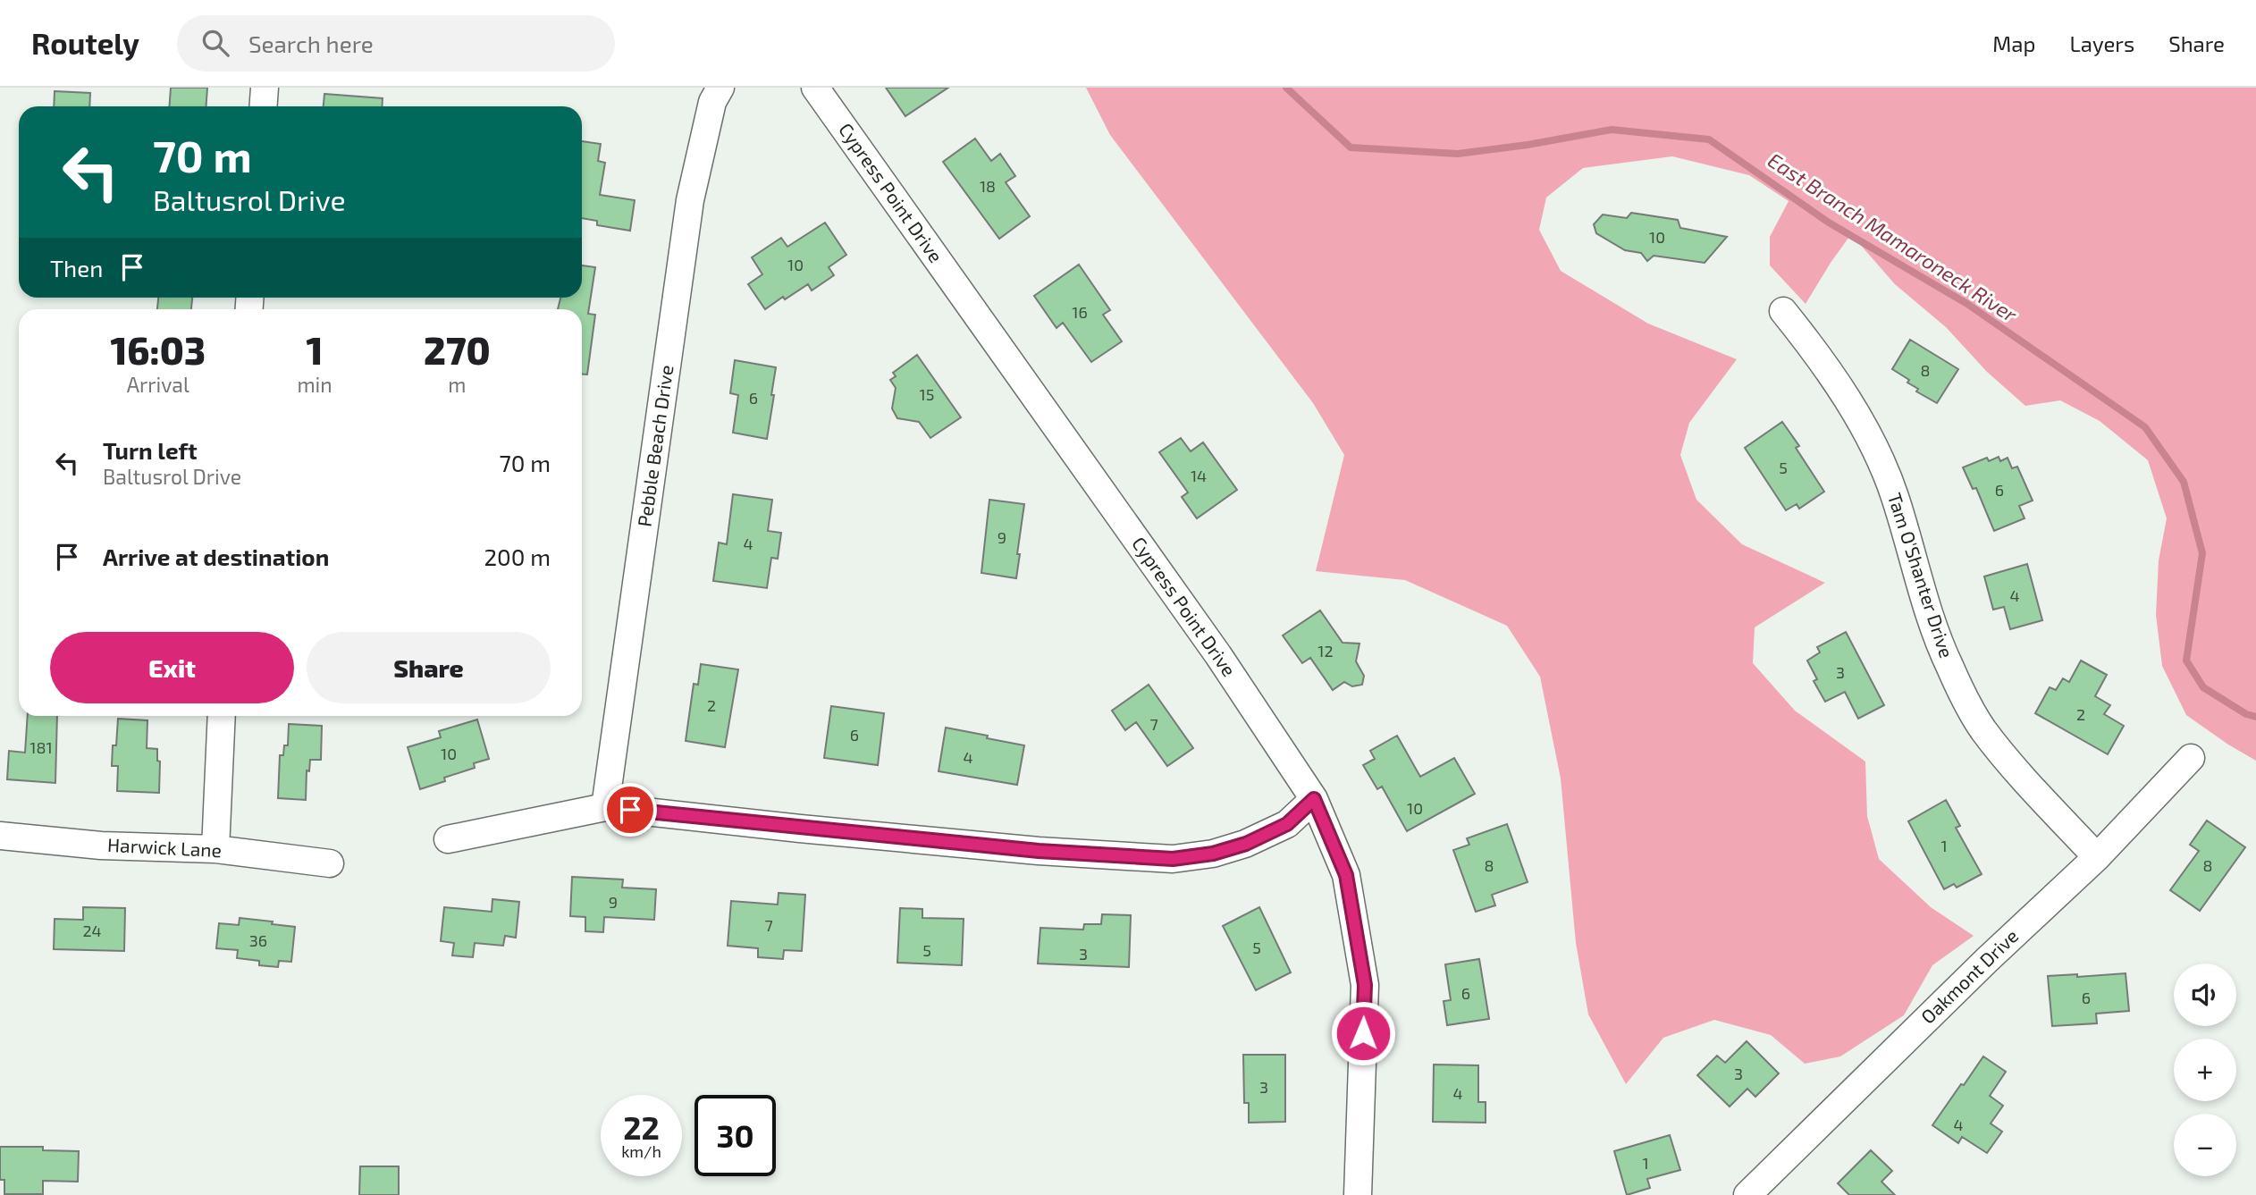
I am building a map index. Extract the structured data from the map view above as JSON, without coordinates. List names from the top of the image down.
{
  "streets": {
    "street": [
      "Cypress Point Drive",
      "Pebble Beach Drive",
      "Tam O'Shanter Drive",
      "Harwick Lane",
      "Oakmont Drive"
    ]
  },
  "crossings": [
    ["Tam O'Shanter Drive", "Oakmont Drive"]
  ],
  "water": ["East Branch Mamaroneck River"],
  "house_numbers": [
    "18",
    "10",
    "10",
    "16",
    "8",
    "15",
    "6",
    "5",
    "14",
    "6",
    "9",
    "4",
    "4",
    "12",
    "3",
    "2",
    "2",
    "7",
    "6",
    "181",
    "10",
    "4",
    "10",
    "1",
    "8",
    "8",
    "9",
    "7",
    "24",
    "36",
    "5",
    "5",
    "3",
    "6",
    "6",
    "3",
    "3",
    "4",
    "4",
    "1"
  ],
  "page": {
    "header": "Routely",
    "search": "Search here",
    "nav": ["Map", "Layers", "Share"],
    "turn": ["70 m", "Baltusrol Drive"],
    "then": "Then",
    "eta": [
      "16:03",
      "Arrival",
      "1",
      "min",
      "270",
      "m"
    ],
    "list": [
      {
        "name": "Turn left",
        "note": "Baltusrol Drive",
        "value": "70 m"
      },
      {
        "name": "Arrive at destination",
        "value": "200 m"
      }
    ],
    "buttons": ["Exit", "Share"],
    "map_buttons": ["+", "−"],
    "speed": "22 km/h",
    "limit": "30"
  }
}
